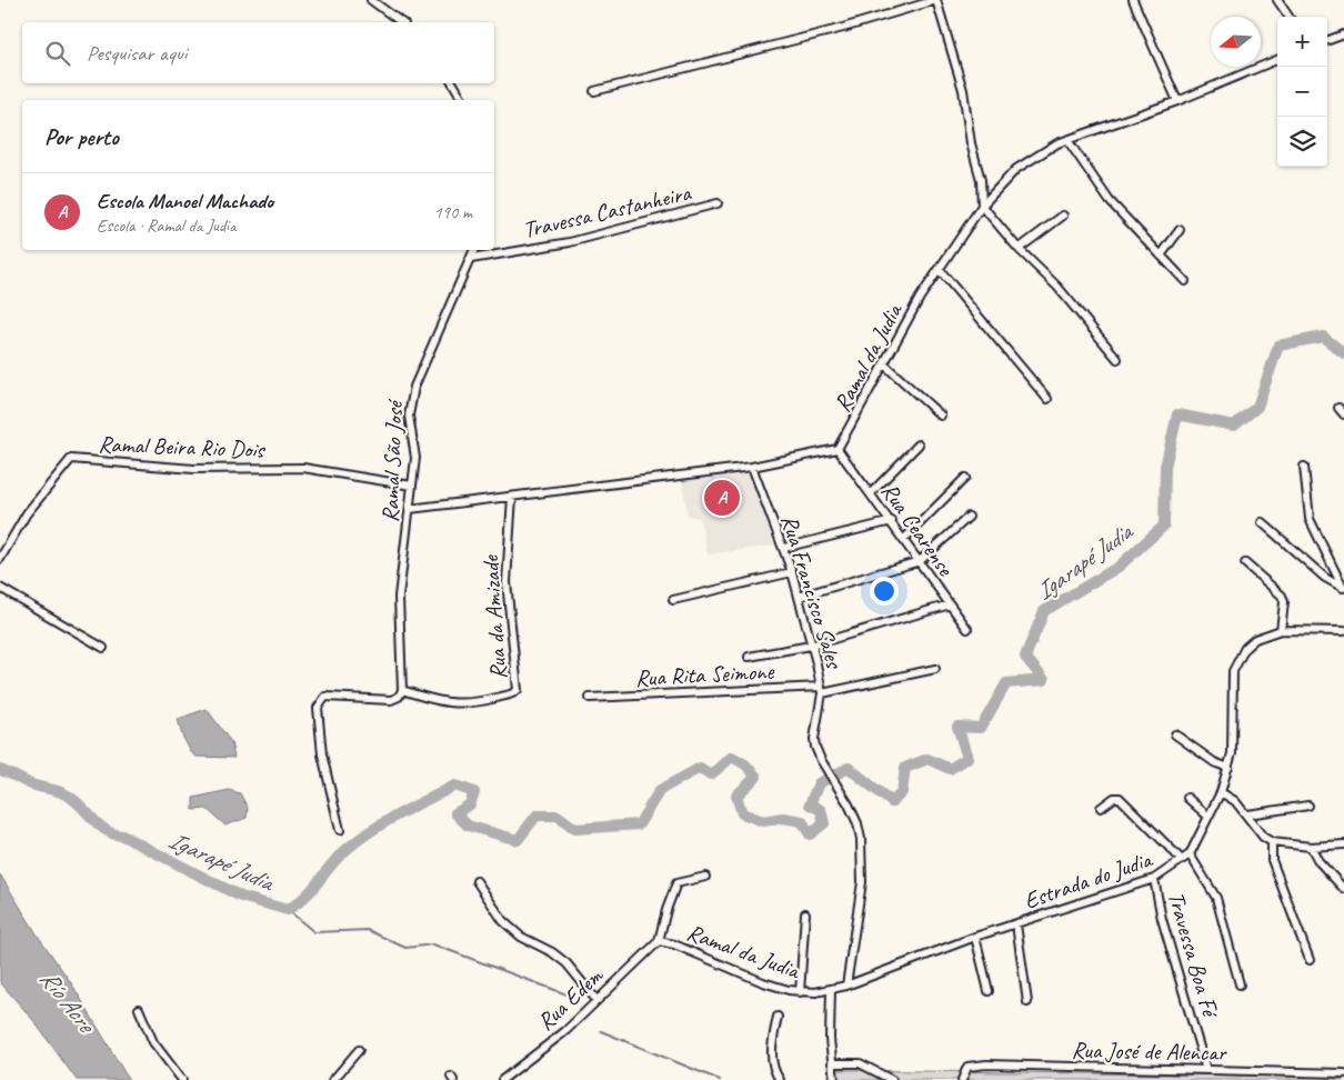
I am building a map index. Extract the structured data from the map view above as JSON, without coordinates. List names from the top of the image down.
{
  "streets": {
    "street": [
      "Travessa Castanheira",
      "Ramal da Judia",
      "Ramal Beira Rio Dois",
      "Ramal São José",
      "Rua Cearense",
      "Rua Francisco Sales",
      "Rua da Amizade",
      "Rua Rita Seimone",
      "Estrada do Judia",
      "Travessa Boa Fé",
      "Rua Edem",
      "Rua José de Alencar"
    ]
  },
  "crossings": [
    ["Travessa Castanheira", "Ramal São José"],
    ["Ramal da Judia", "Rua Cearense"],
    ["Ramal da Judia", "Rua Francisco Sales"],
    ["Ramal da Judia", "Estrada do Judia"],
    ["Ramal da Judia", "Rua Edem"],
    ["Ramal Beira Rio Dois", "Ramal São José"],
    ["Ramal São José", "Rua da Amizade"],
    ["Rua Francisco Sales", "Rua Rita Seimone"],
    ["Rua Francisco Sales", "Estrada do Judia"],
    ["Estrada do Judia", "Travessa Boa Fé"],
    ["Travessa Boa Fé", "Rua José de Alencar"]
  ],
  "water": ["Igarapé Judia", "Río Acre"],
  "north": "left",
  "page": {
    "map_buttons": ["+", "−"],
    "search": "Pesquisar aqui",
    "heading": "Por perto",
    "list": [
      {
        "mark": "A",
        "name": "Escola Manoel Machado",
        "note": "Escola · Ramal da Judia",
        "value": "190 m"
      }
    ],
    "pins": "A"
  }
}
